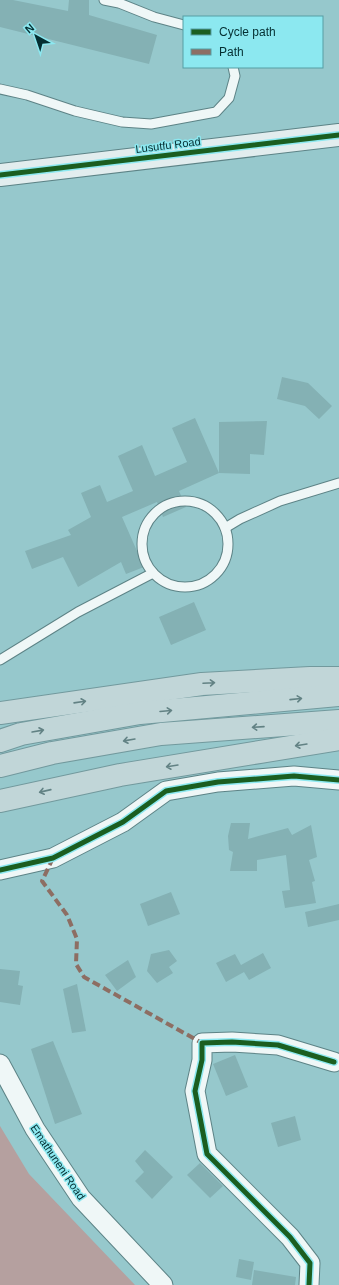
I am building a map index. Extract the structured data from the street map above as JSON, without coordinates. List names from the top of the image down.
{
  "streets": {
    "street": ["Lusutfu Road", "Emathuneni Road"]
  },
  "legend": ["Cycle path", "Path"],
  "north": "top left"
}
